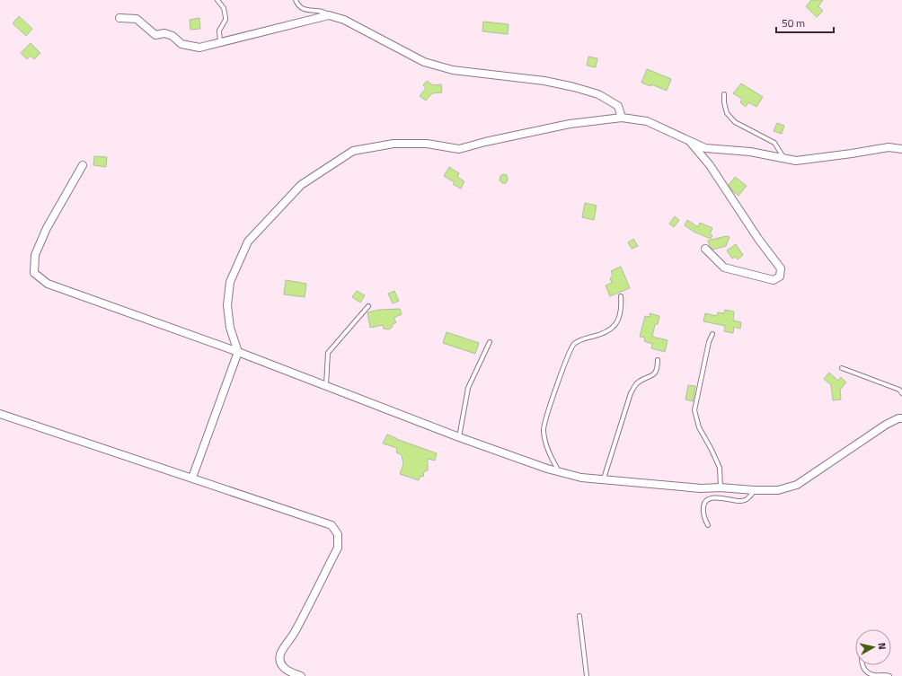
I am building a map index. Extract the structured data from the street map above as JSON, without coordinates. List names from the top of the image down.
{
  "scale_bar": "50 m",
  "north": "right"
}
